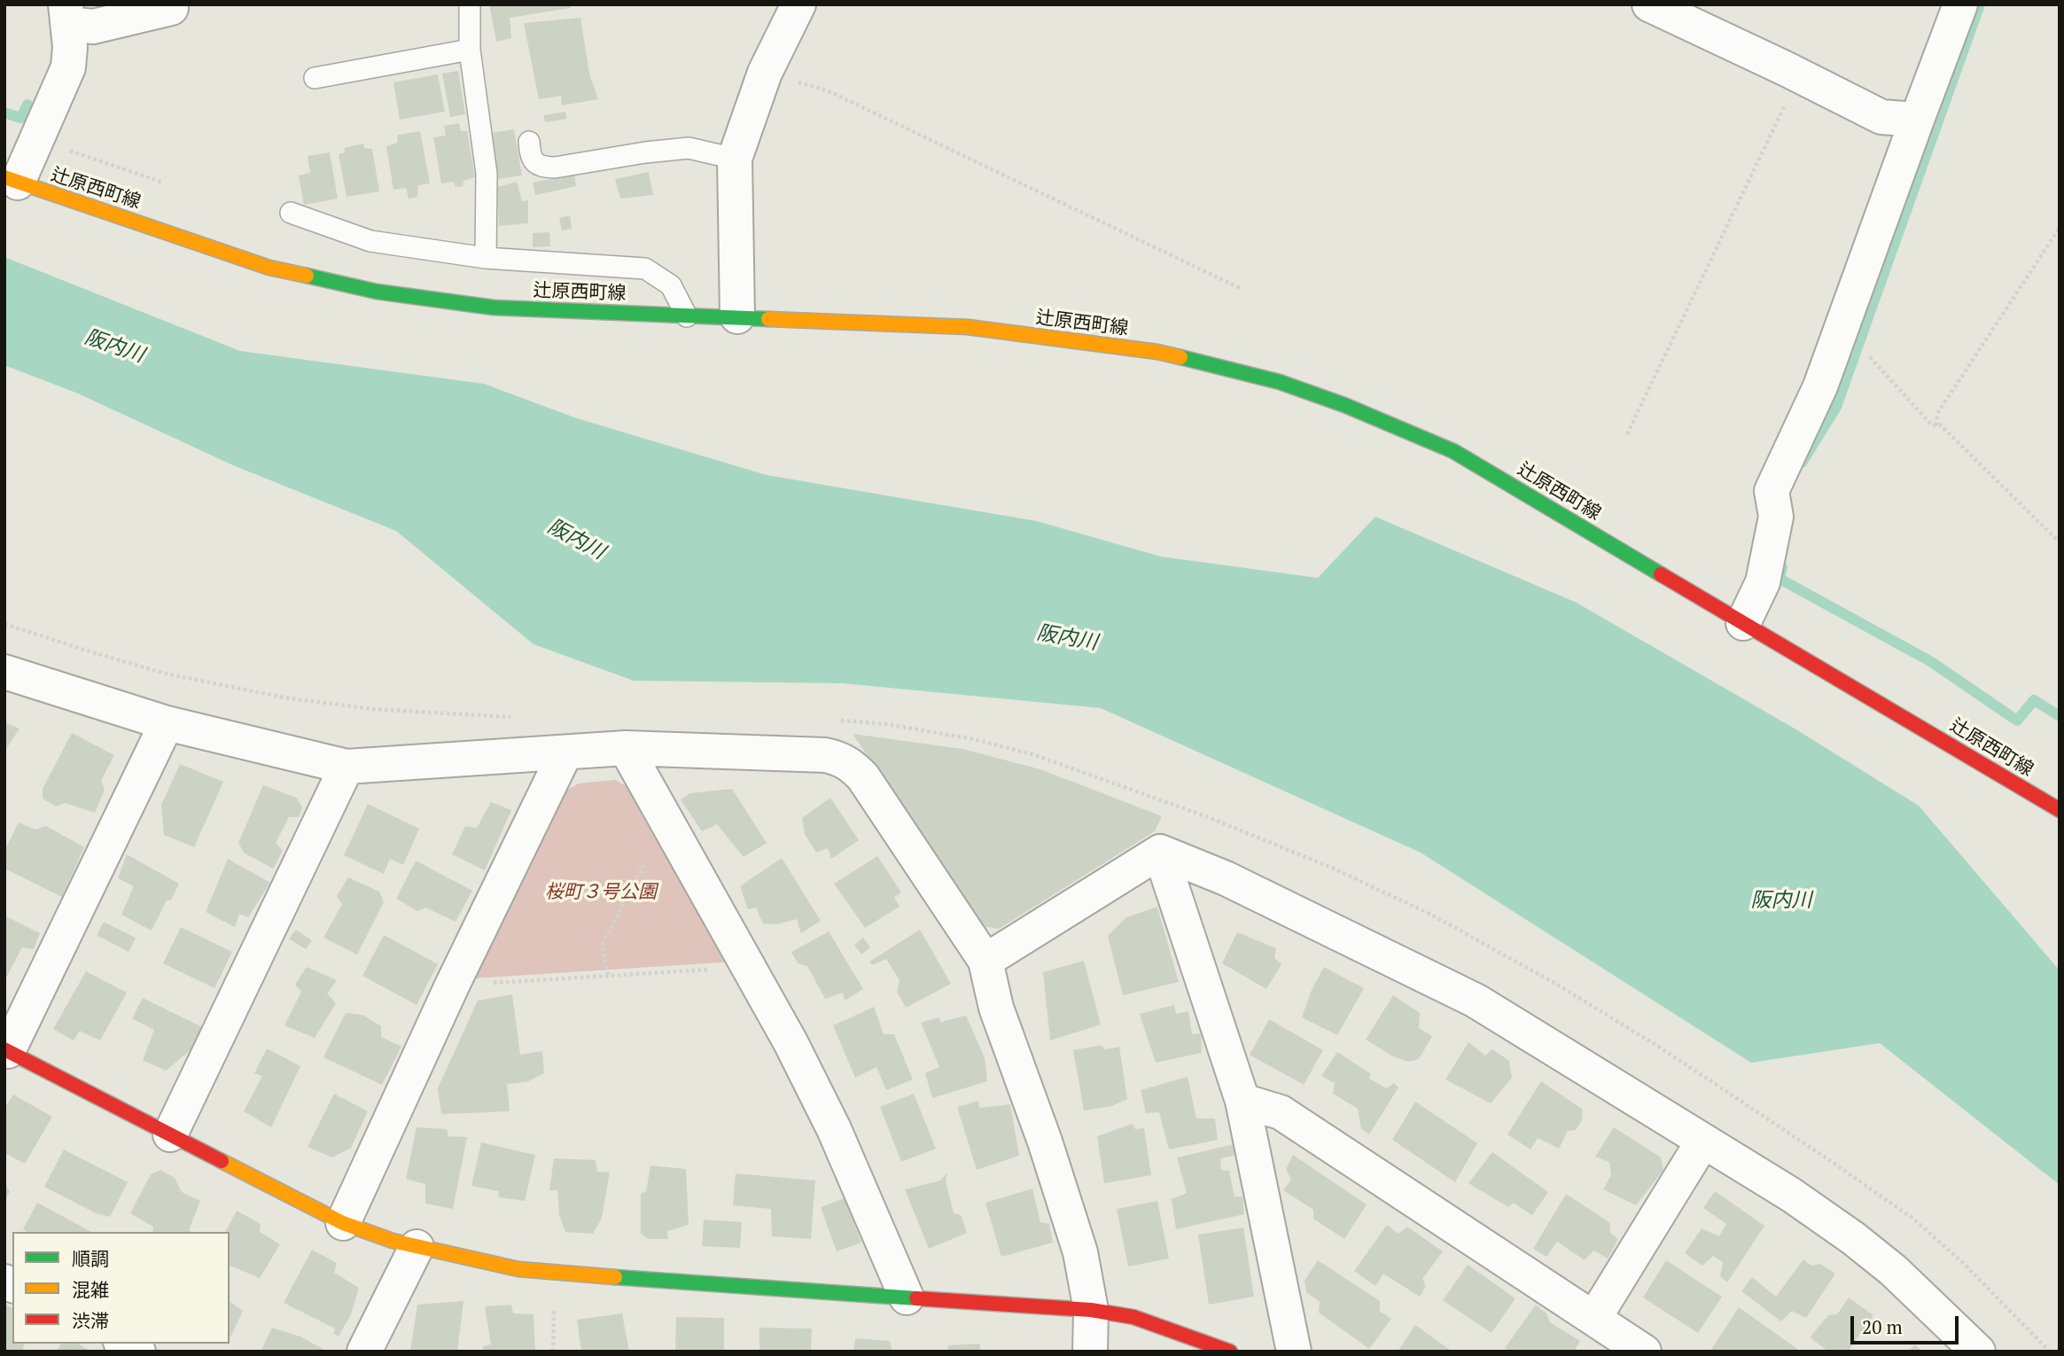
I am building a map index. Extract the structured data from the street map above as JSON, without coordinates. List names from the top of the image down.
{
  "streets": {
    "main road": ["辻原西町線"]
  },
  "water": ["阪内川"],
  "parks": ["桜町３号公園"],
  "legend": ["順調", "混雑", "渋滞"],
  "scale_bar": "20 m"
}
